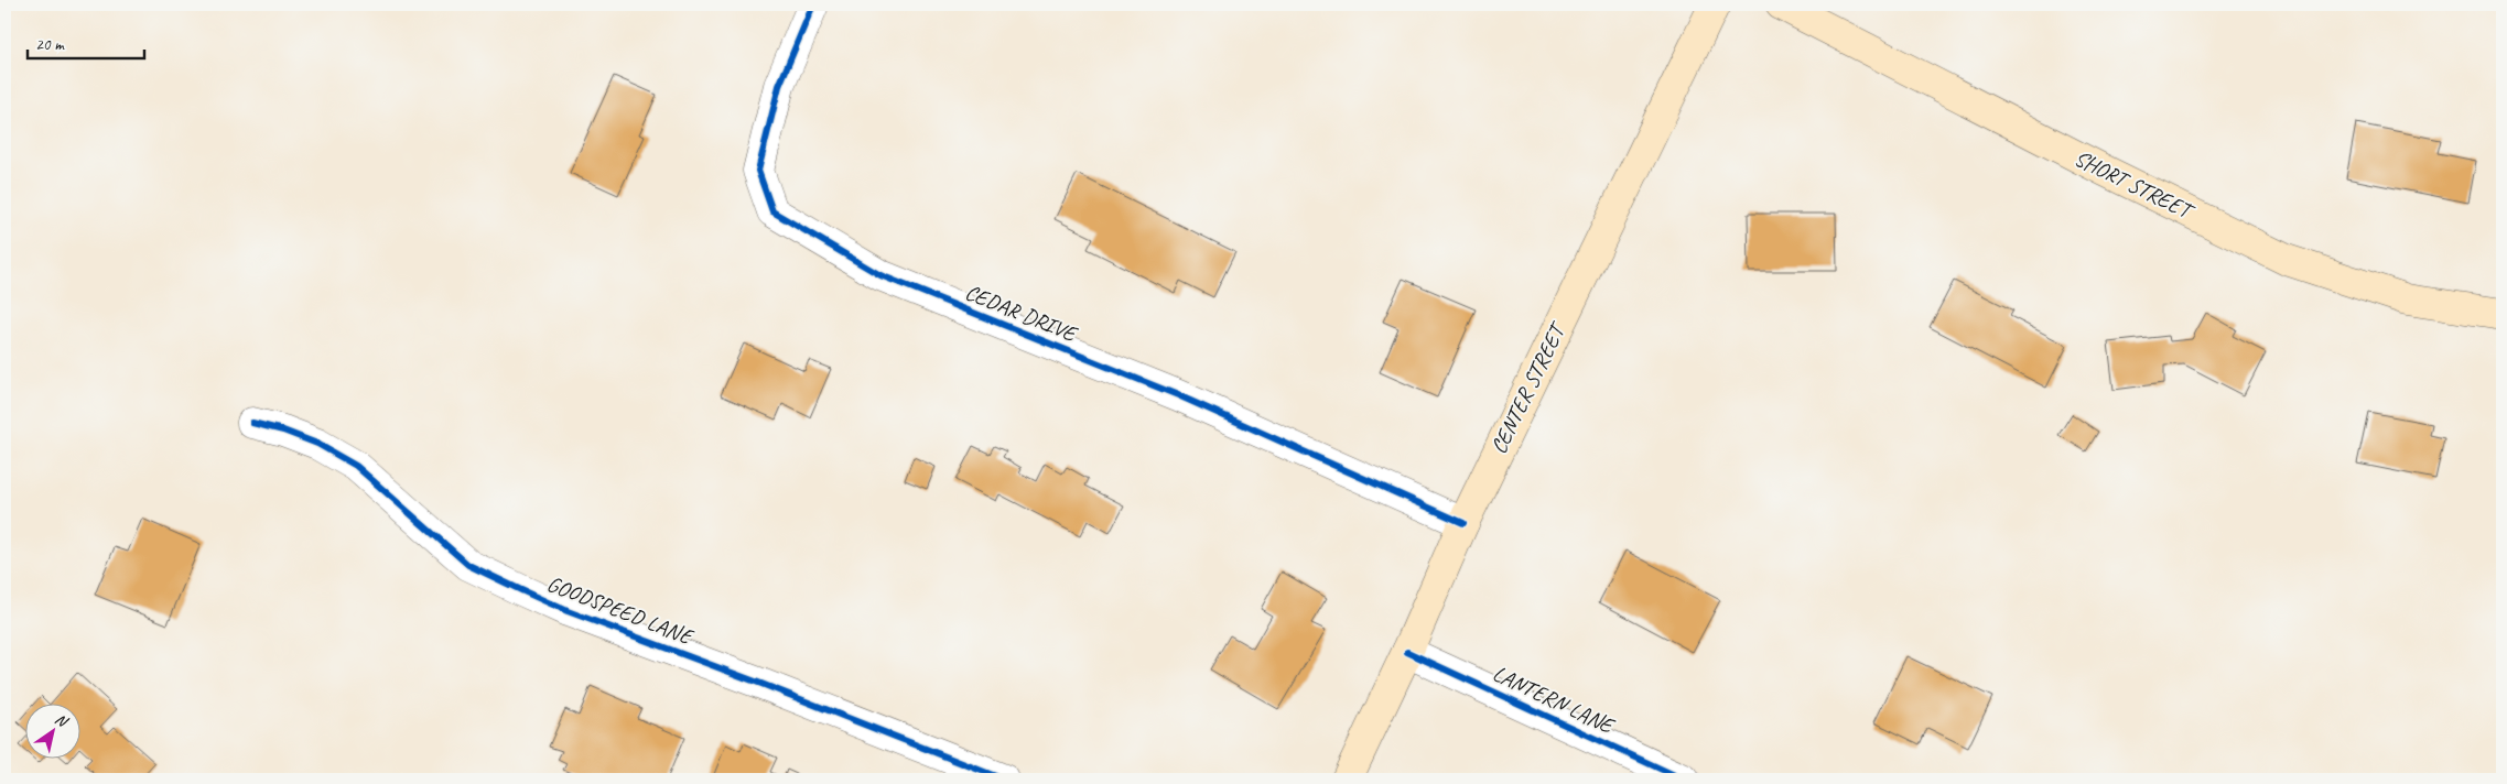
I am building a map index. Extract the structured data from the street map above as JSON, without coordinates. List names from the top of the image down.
{
  "streets": {
    "main road": ["SHORT STREET", "CENTER STREET"],
    "street": ["CEDAR DRIVE", "GOODSPEED LANE", "LANTERN LANE"]
  },
  "crossings": [
    ["CEDAR DRIVE", "CENTER STREET"],
    ["CENTER STREET", "LANTERN LANE"]
  ],
  "scale_bar": "20 m",
  "north": "top right"
}
